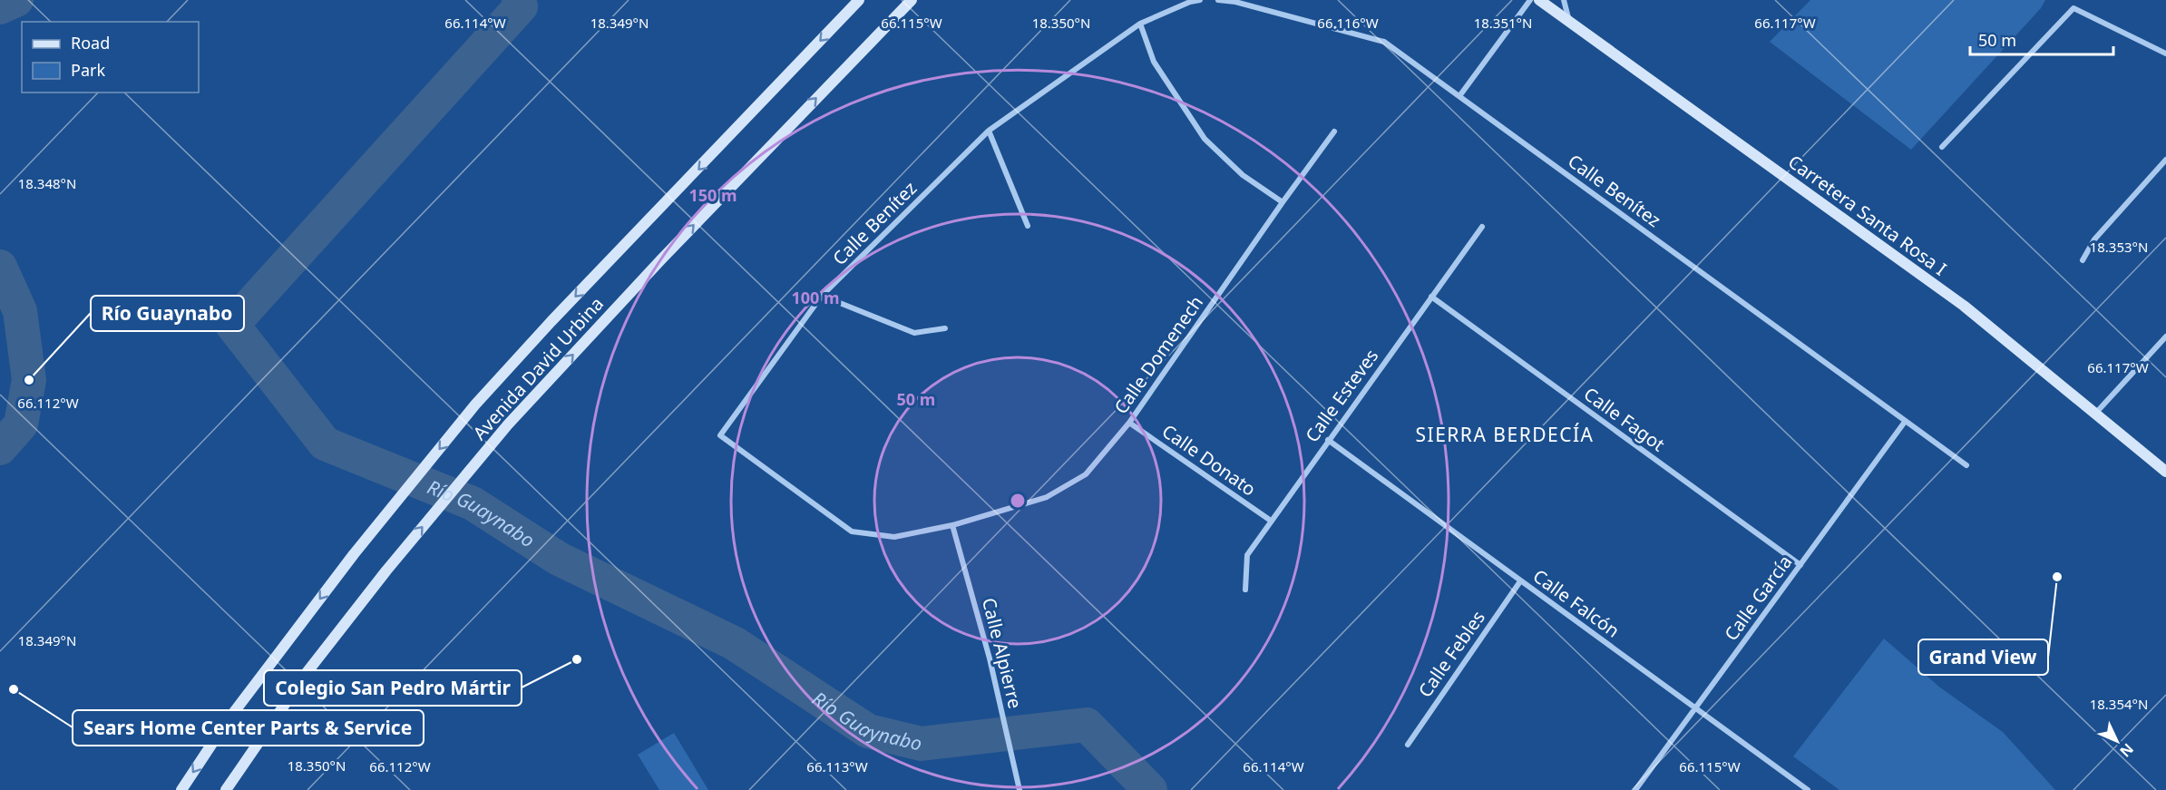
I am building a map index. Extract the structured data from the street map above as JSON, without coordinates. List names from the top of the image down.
{
  "streets": {
    "street": [
      "Calle Benítez",
      "Carretera Santa Rosa I",
      "Calle Domenech",
      "Avenida David Urbina",
      "Calle Esteves",
      "Calle Fagot",
      "Calle Donato",
      "Calle García",
      "Calle Falcón",
      "Calle Alpierre",
      "Calle Febles"
    ]
  },
  "crossings": [
    ["Calle Benítez", "Calle Domenech"],
    ["Calle Benítez", "Calle García"],
    ["Calle Benítez", "Calle Alpierre"],
    ["Calle Domenech", "Calle Donato"],
    ["Calle Domenech", "Calle Alpierre"],
    ["Calle Esteves", "Calle Fagot"],
    ["Calle Esteves", "Calle Donato"],
    ["Calle Esteves", "Calle Falcón"],
    ["Calle Fagot", "Calle García"],
    ["Calle García", "Calle Falcón"],
    ["Calle Falcón", "Calle Febles"]
  ],
  "districts": ["SIERRA BERDECÍA"],
  "water": ["Río Guaynabo"],
  "places": [
    "Río Guaynabo",
    "Grand View",
    "Colegio San Pedro Mártir",
    "Sears Home Center Parts & Service"
  ],
  "legend": ["Road", "Park"],
  "scale_bar": "50 m",
  "north": "bottom right",
  "coordinates": [
    "66.114°W",
    "66.115°W",
    "66.116°W",
    "66.117°W",
    "18.349°N",
    "18.350°N",
    "18.351°N",
    "18.348°N",
    "18.353°N",
    "66.112°W",
    "18.354°N",
    "66.113°W"
  ],
  "rings": ["150 m", "100 m", "50 m"]
}
